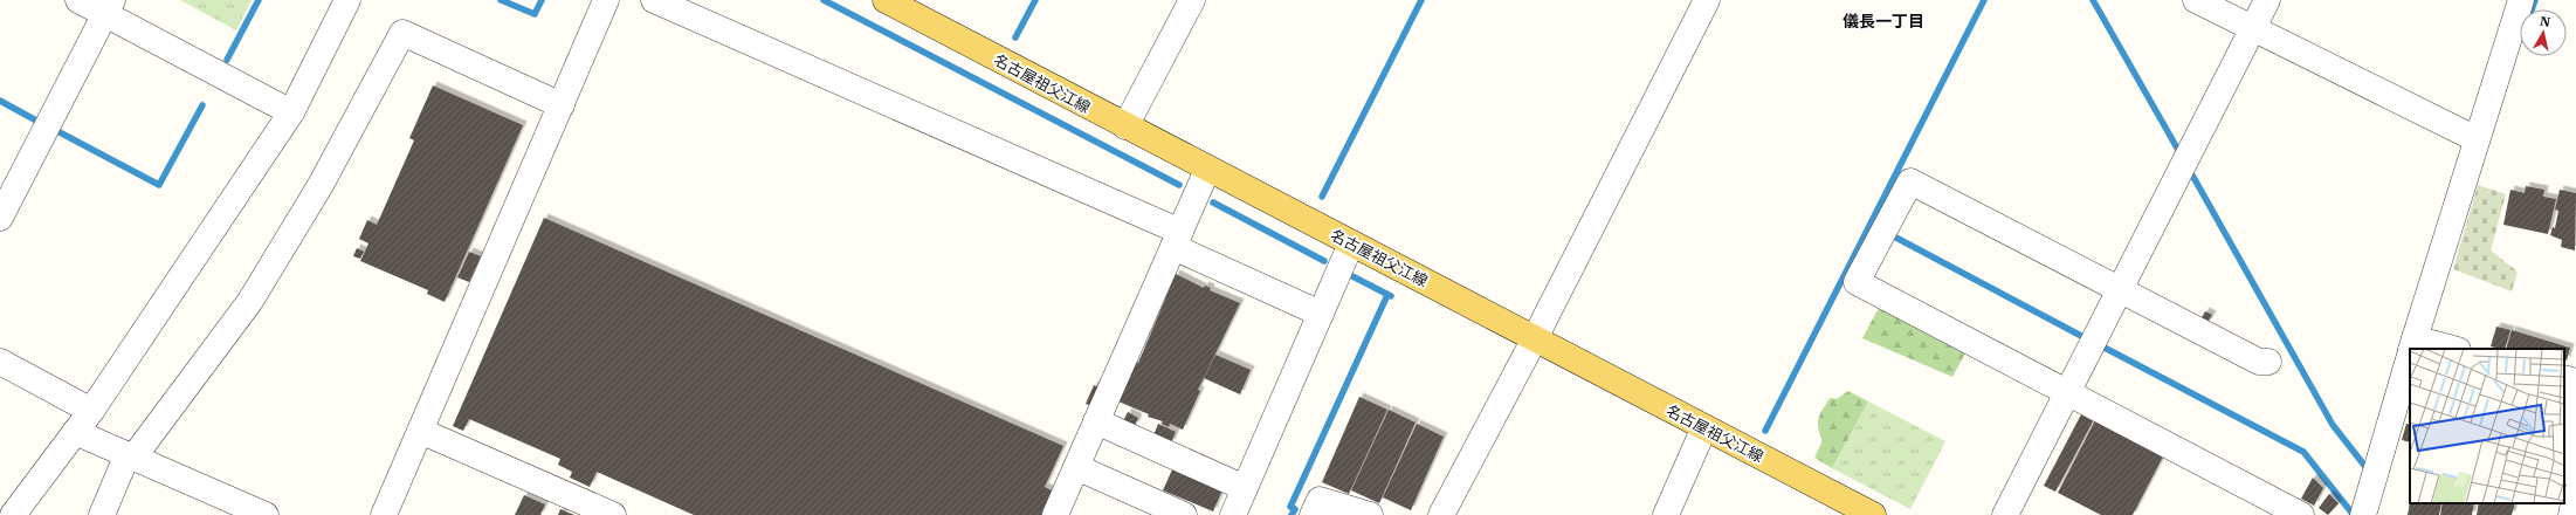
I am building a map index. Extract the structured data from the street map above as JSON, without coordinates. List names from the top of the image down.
{
  "streets": {
    "main road": ["名古屋祖父江線"]
  },
  "districts": ["儀長一丁目"],
  "north": "top"
}
